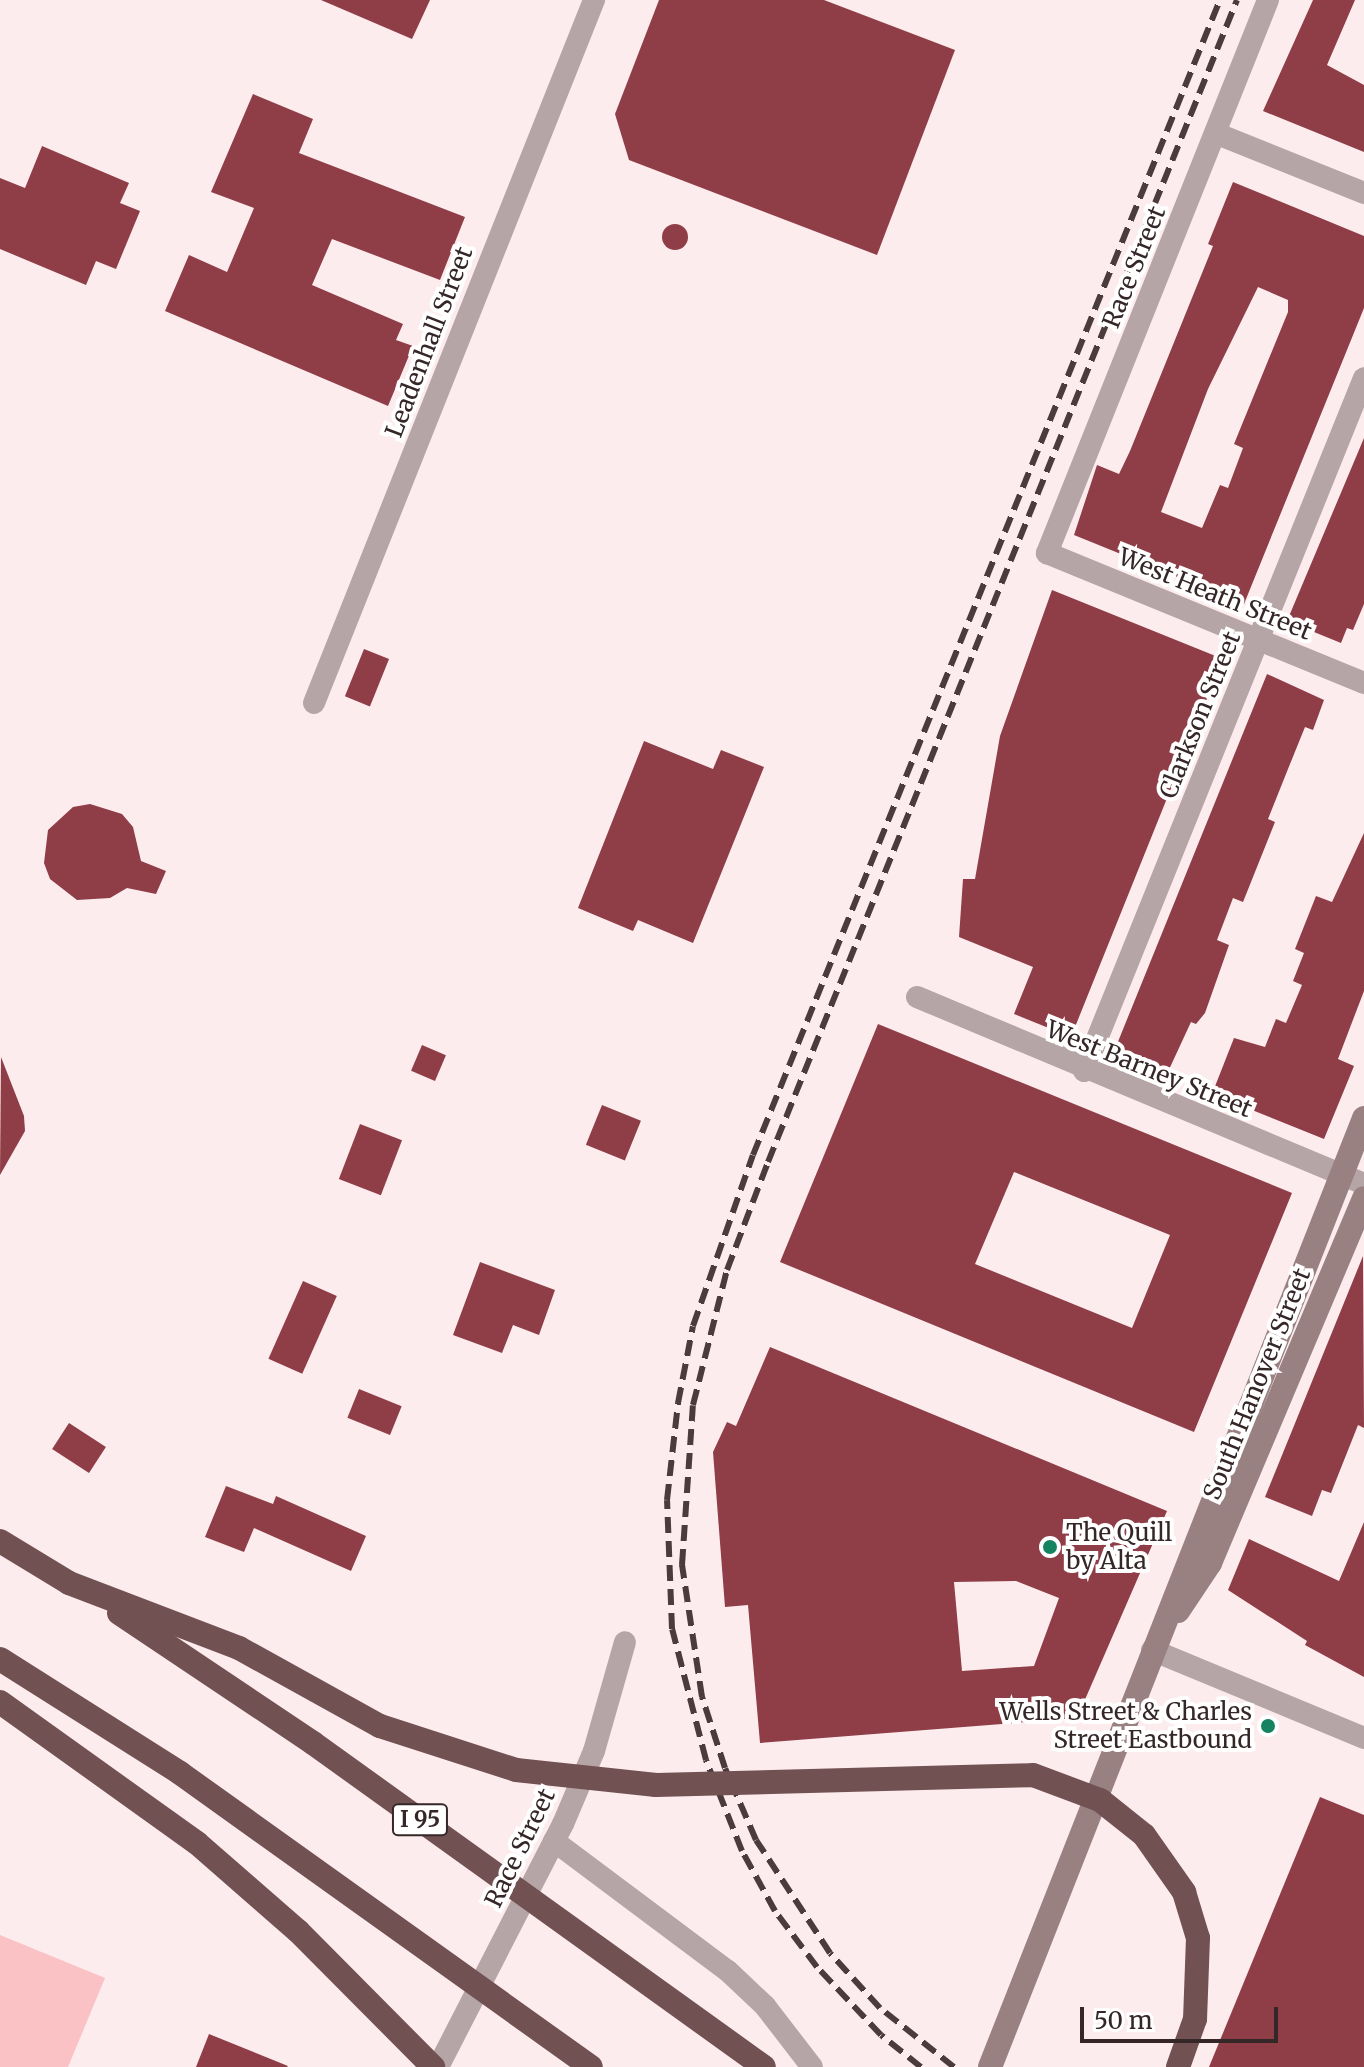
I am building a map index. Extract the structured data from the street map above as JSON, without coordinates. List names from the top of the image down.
{
  "streets": {
    "highway": ["I 95"],
    "main road": ["South Hanover Street"],
    "street": [
      "Race Street",
      "Leadenhall Street",
      "West Heath Street",
      "Clarkson Street",
      "West Barney Street"
    ]
  },
  "crossings": [
    ["Race Street", "West Heath Street"],
    ["West Heath Street", "Clarkson Street"],
    ["Clarkson Street", "West Barney Street"],
    ["West Barney Street", "South Hanover Street"]
  ],
  "places": ["The Quill by Alta", "Wells Street & Charles Street Eastbound"],
  "scale_bar": "50 m"
}
